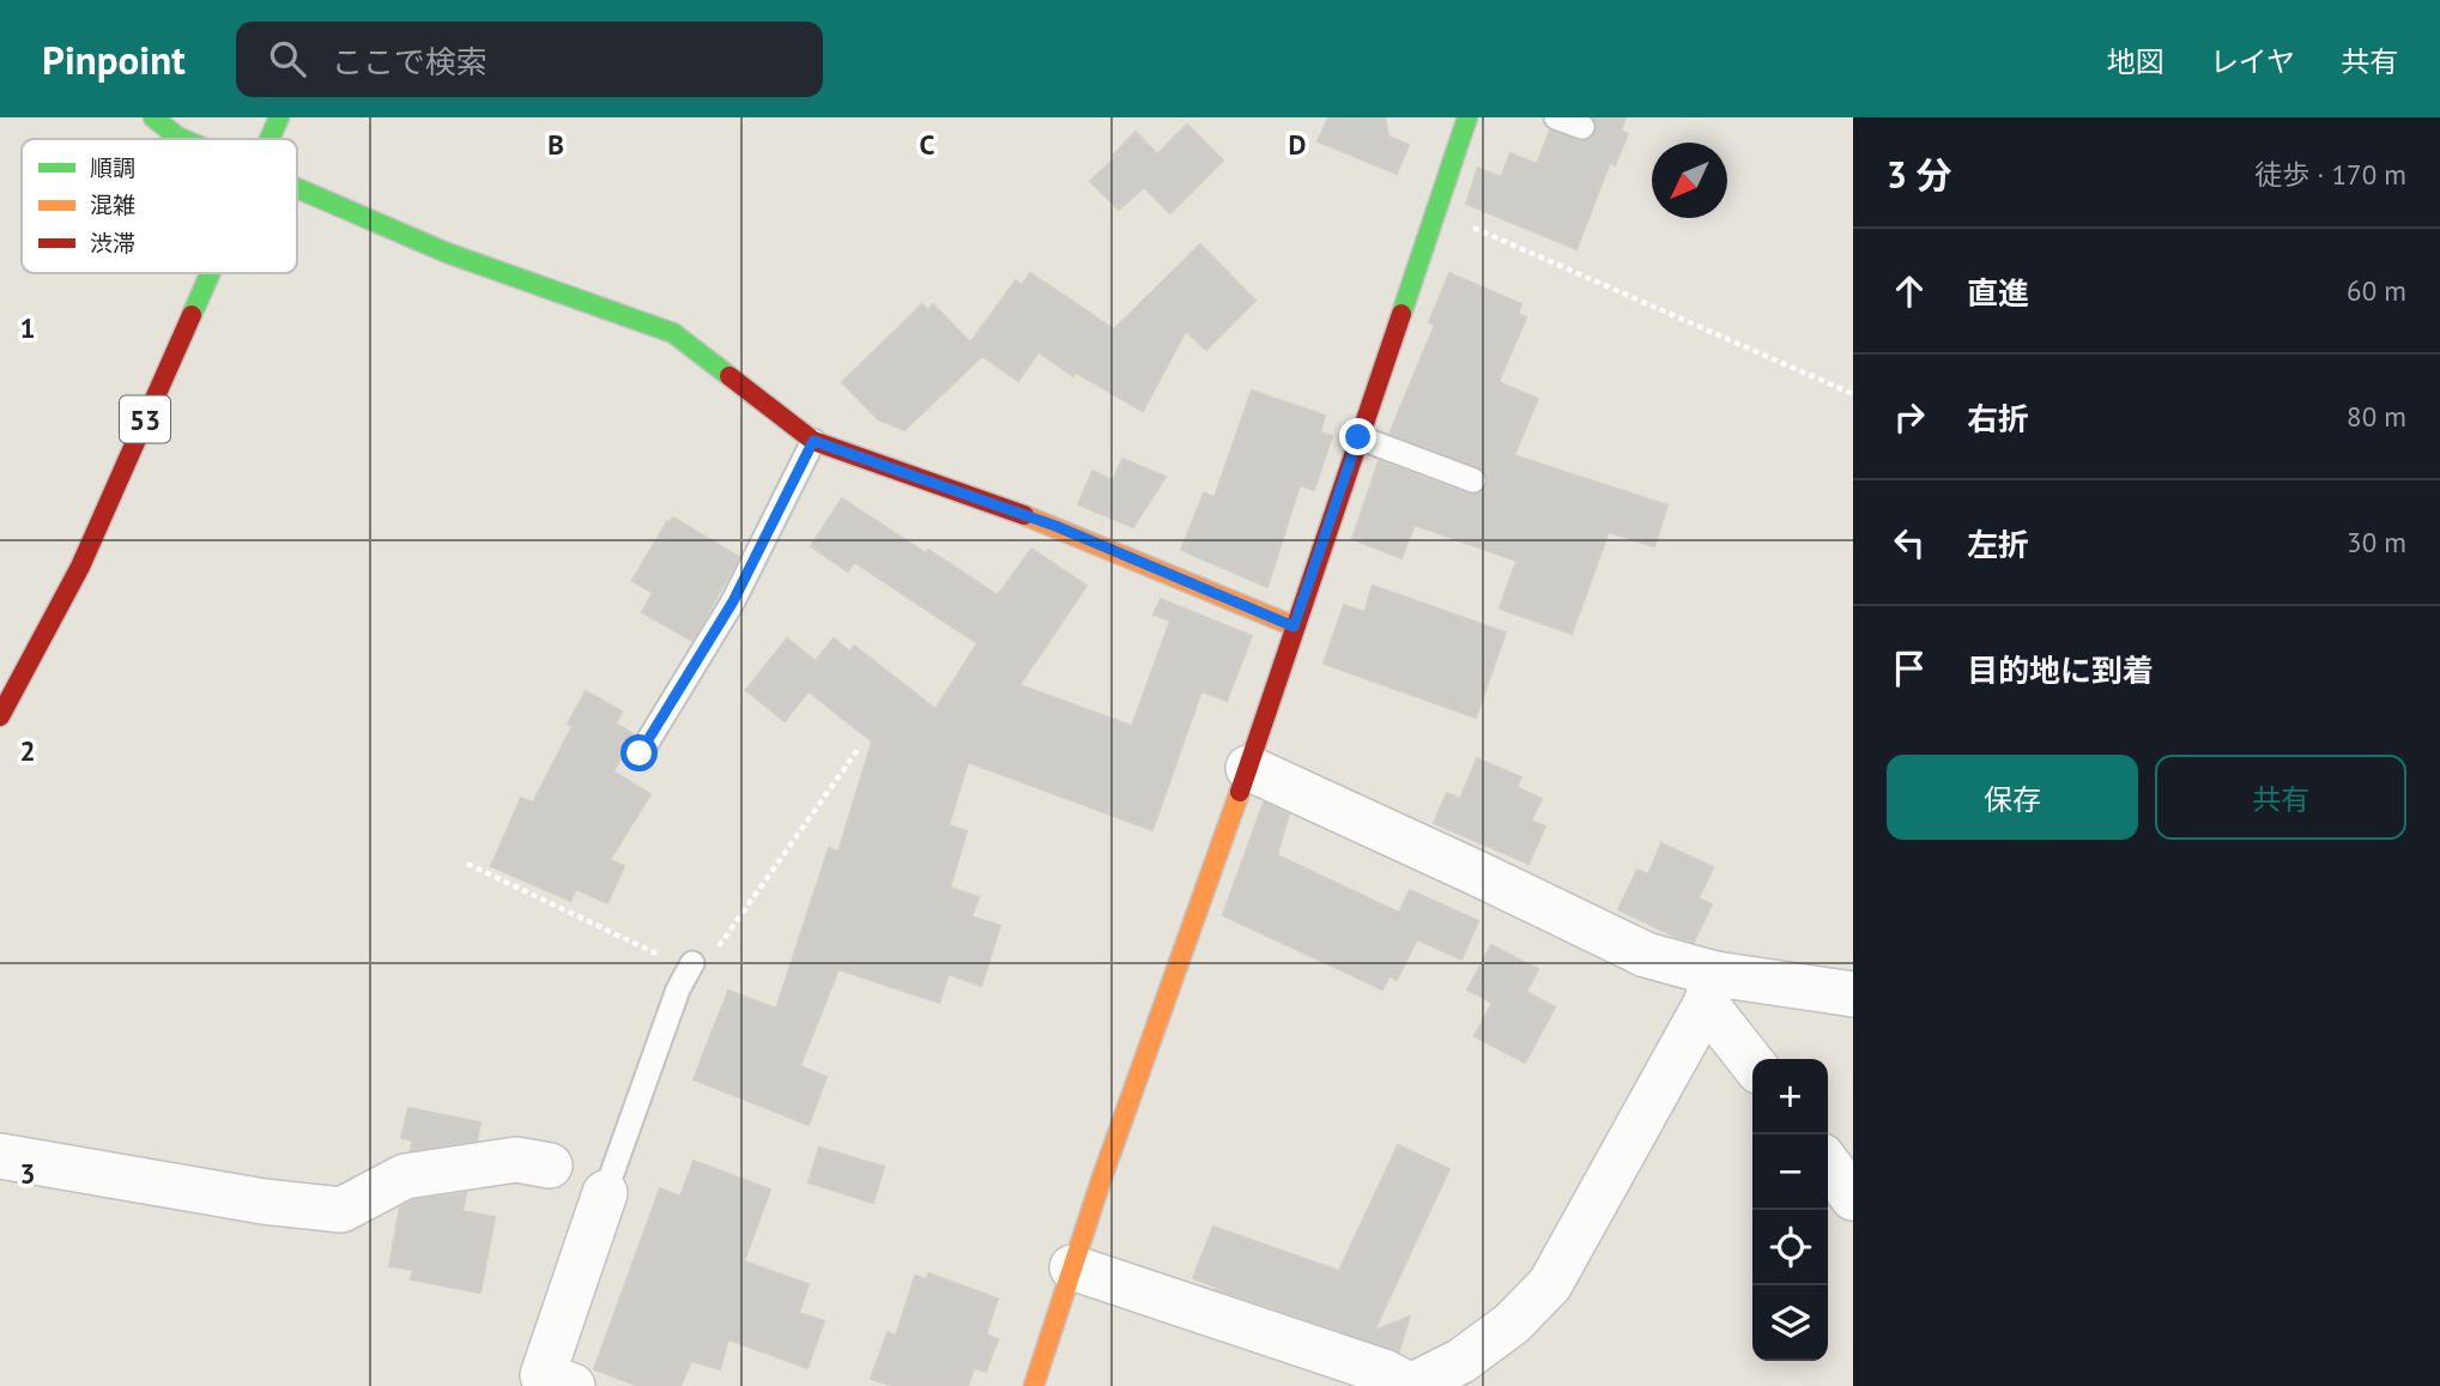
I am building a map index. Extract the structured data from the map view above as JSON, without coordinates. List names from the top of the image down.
{
  "streets": {
    "street": ["53"]
  },
  "legend": ["順調", "混雑", "渋滞"],
  "north": "bottom left",
  "page": {
    "header": "Pinpoint",
    "search": "ここで検索",
    "nav": ["地図", "レイヤ", "共有"],
    "heading": ["3 分", "徒歩 · 170 m"],
    "list": [
      ["直進", "60 m"],
      ["右折", "80 m"],
      ["左折", "30 m"],
      "目的地に到着"
    ],
    "buttons": ["保存", "共有"],
    "map_buttons": ["+", "−"]
  },
  "grid": {
    "columns": ["B", "C", "D"],
    "rows": ["1", "2", "3"]
  }
}
